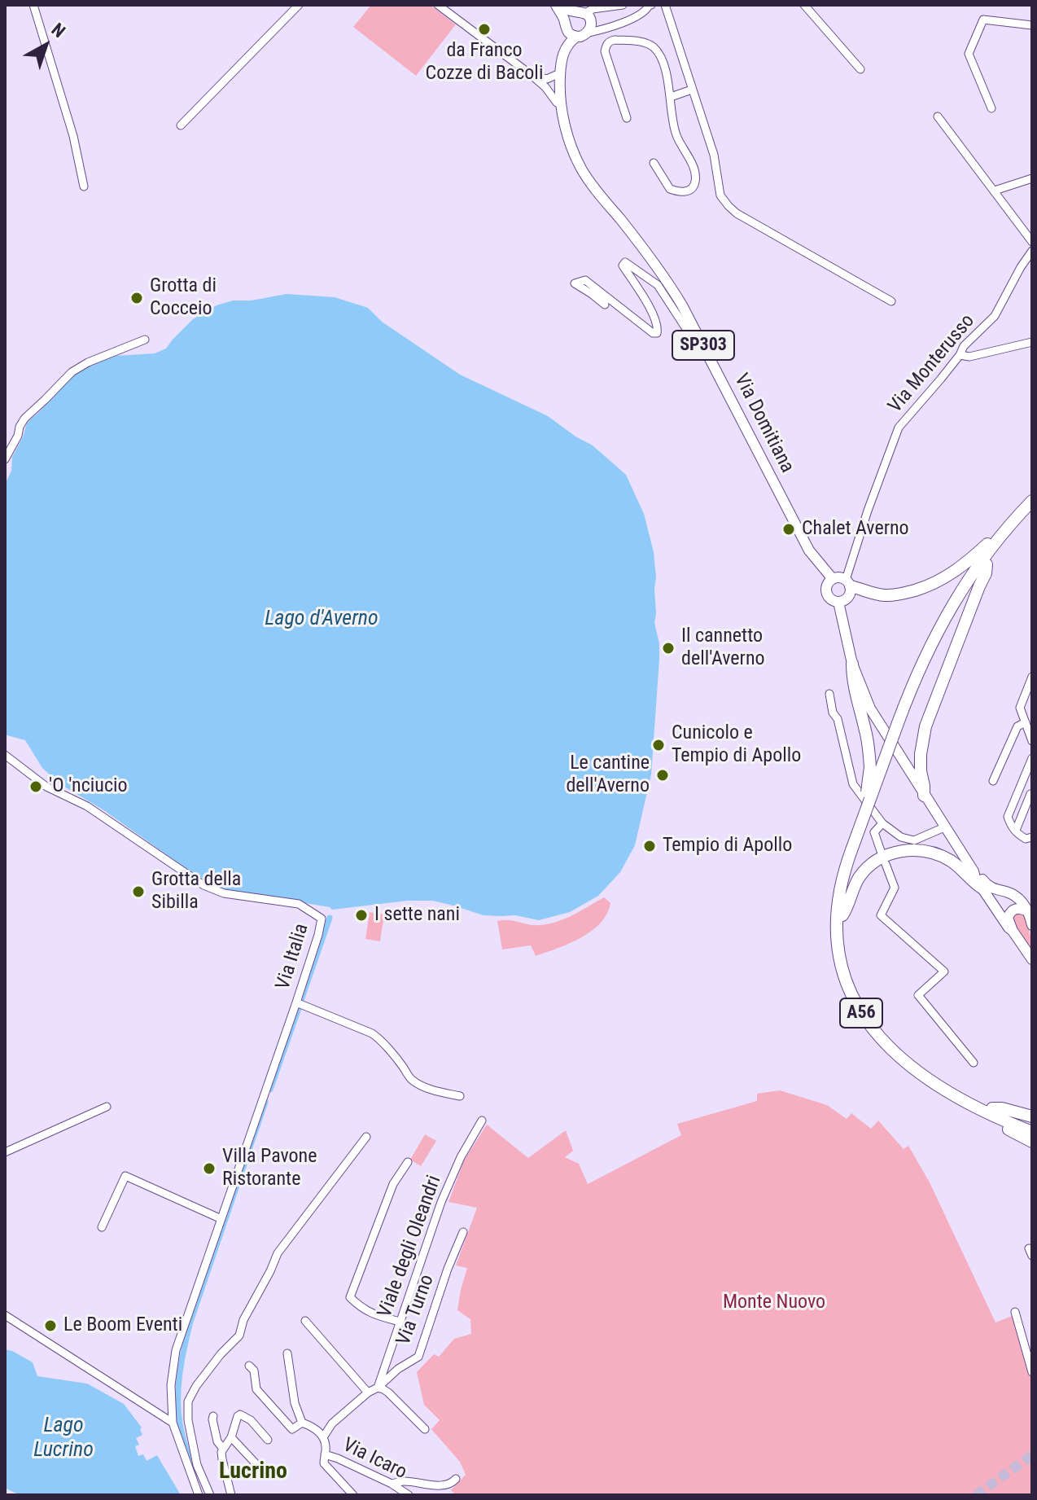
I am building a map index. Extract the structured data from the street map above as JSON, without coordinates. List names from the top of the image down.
{
  "streets": {
    "highway": ["A56"],
    "main road": ["SP303", "Via Domitiana"],
    "street": [
      "Via Monterusso",
      "Via Italia",
      "Viale degli Oleandri",
      "Via Turno",
      "Via Icaro"
    ]
  },
  "crossings": [
    ["Via Monterusso", "Via Domitiana"],
    ["Viale degli Oleandri", "Via Turno"]
  ],
  "districts": ["Lucrino"],
  "water": ["Lago d'Averno", "Lago Lucrino"],
  "parks": ["Monte Nuovo"],
  "places": [
    "da Franco Cozze di Bacoli",
    "Grotta di Cocceio",
    "Chalet Averno",
    "Il cannetto dell'Averno",
    "Cunicolo e Tempio di Apollo",
    "Le cantine dell'Averno",
    "'O 'nciucio",
    "Tempio di Apollo",
    "Grotta della Sibilla",
    "I sette nani",
    "Villa Pavone Ristorante",
    "Le Boom Eventi"
  ],
  "north": "top right"
}
